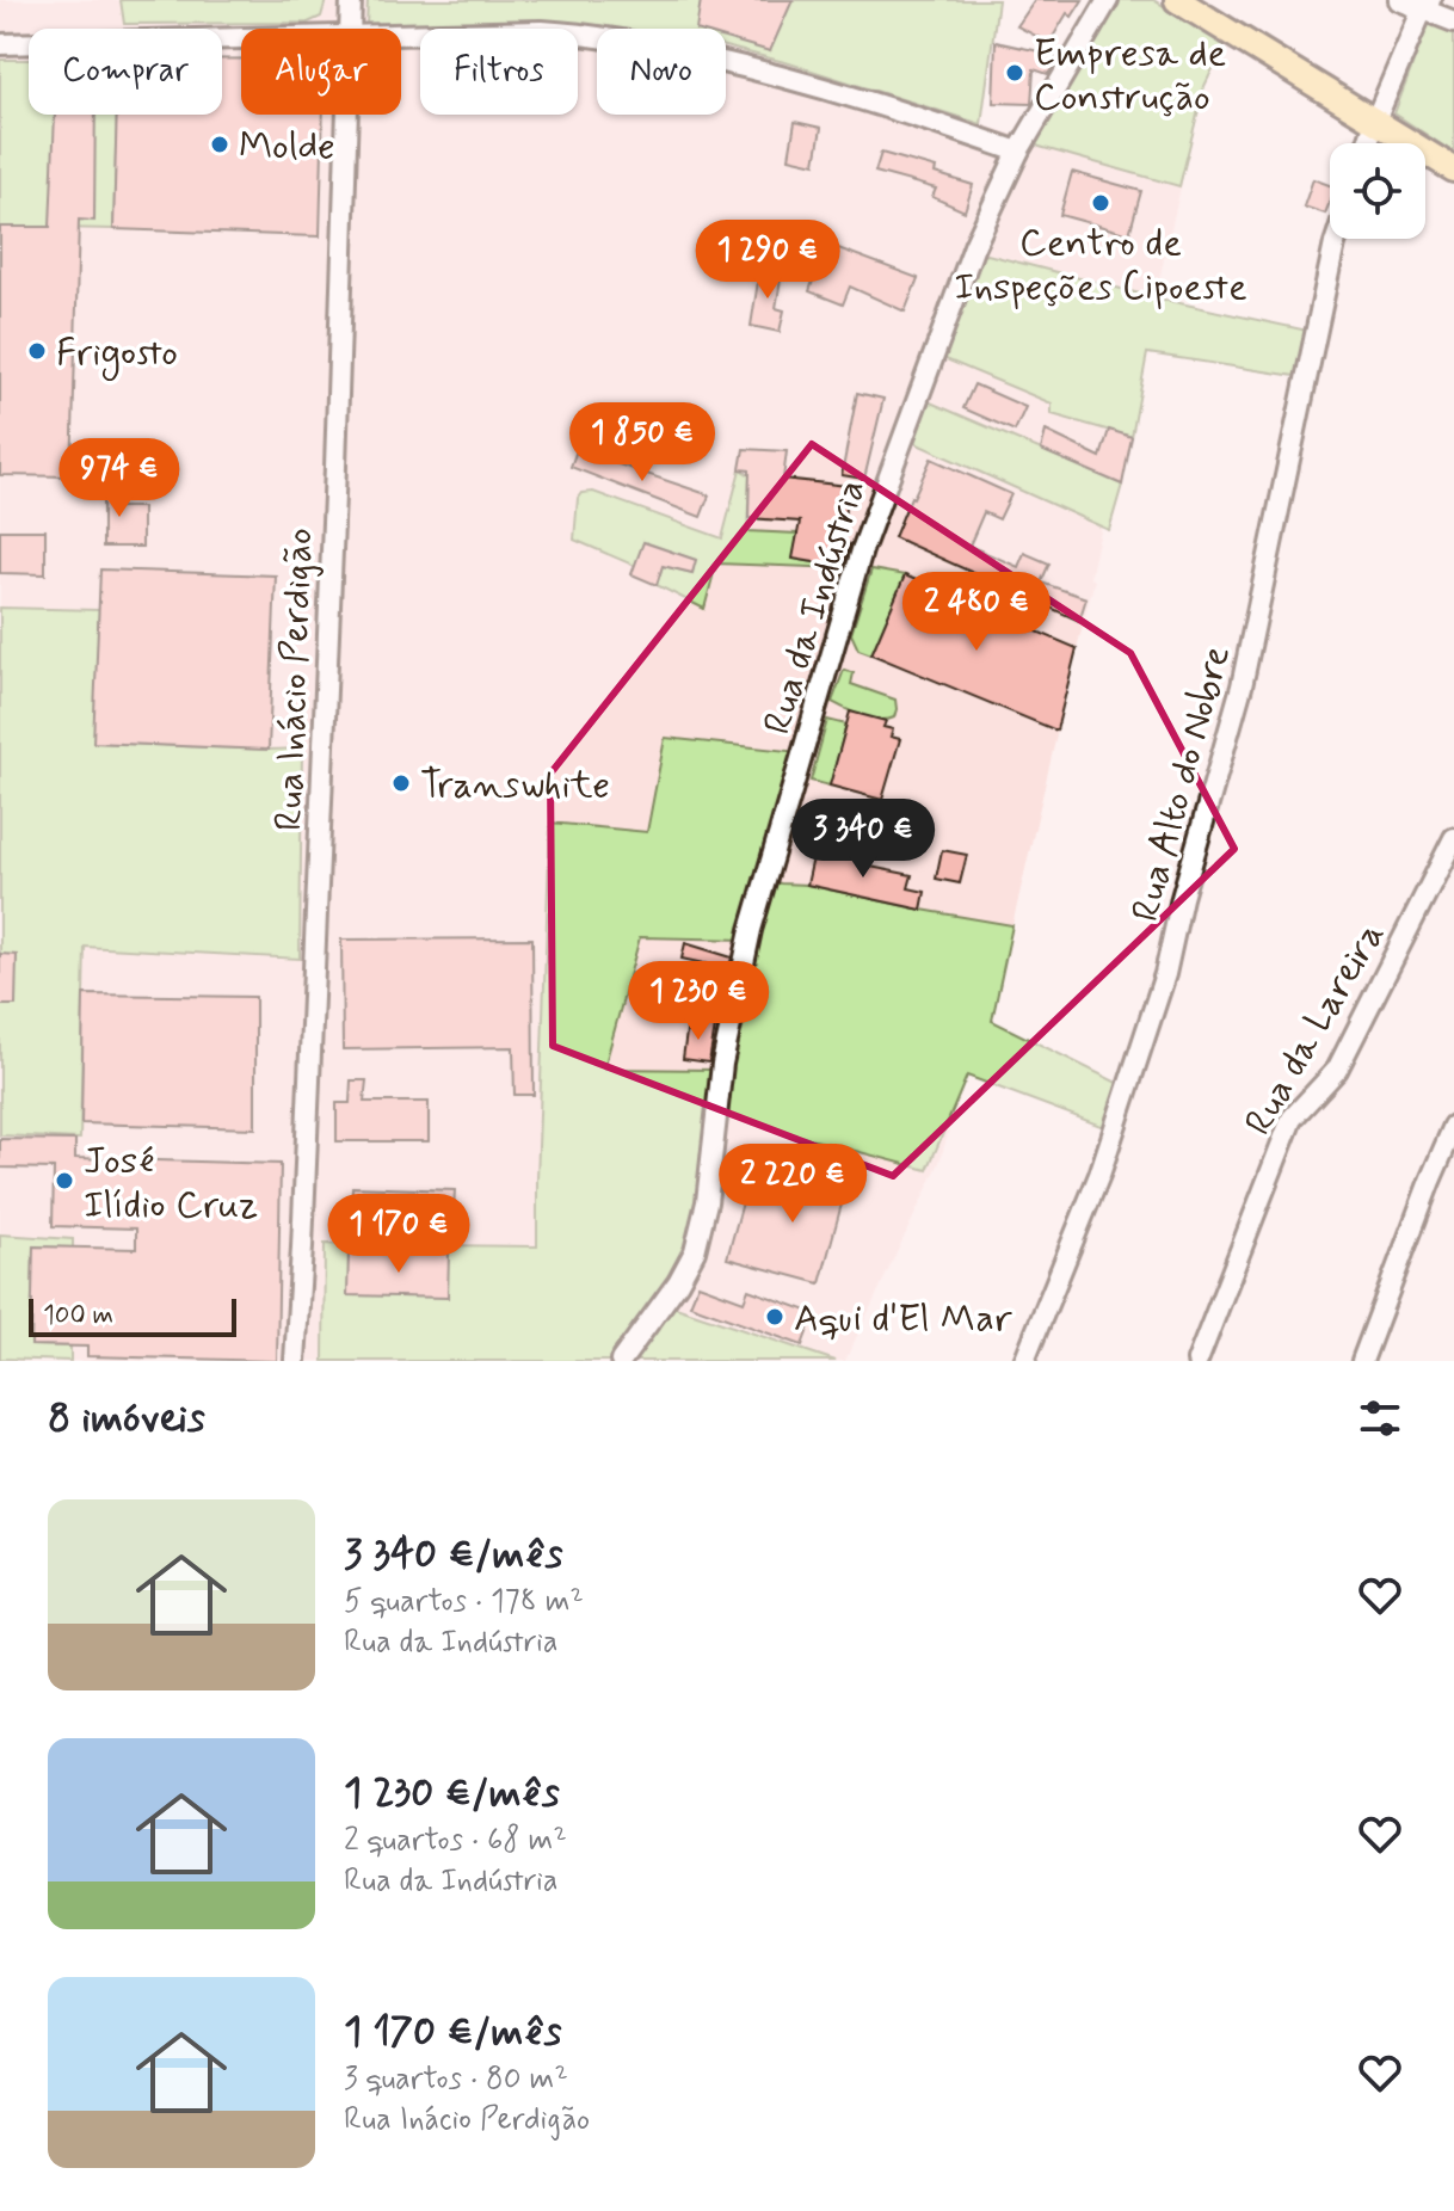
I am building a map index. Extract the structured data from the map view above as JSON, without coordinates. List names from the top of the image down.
{
  "streets": {
    "street": [
      "Rua da Indústria",
      "Rua Inácio Perdigão",
      "Rua Alto do Nobre",
      "Rua da Lareira"
    ]
  },
  "places": [
    "Empresa de Construção",
    "Molde",
    "Centro de Inspeções Cipoeste",
    "Frigosto",
    "Transwhite",
    "José Ilídio Cruz",
    "Aqui d'El Mar"
  ],
  "scale_bar": "100 m",
  "page": {
    "chip": [
      "Comprar",
      "Alugar",
      "Filtros",
      "Novo"
    ],
    "price": [
      "1 290 €",
      "1 850 €",
      "974 €",
      "2 480 €",
      "3 340 €",
      "1 230 €",
      "2 220 €",
      "1 170 €"
    ],
    "scale": "100 m",
    "heading": "8 imóveis",
    "list": [
      {
        "name": "3 340 €/mês",
        "note": "5 quartos · 178 m² · Rua da Indústria"
      },
      {
        "name": "1 230 €/mês",
        "note": "2 quartos · 68 m² · Rua da Indústria"
      },
      {
        "name": "1 170 €/mês",
        "note": "3 quartos · 80 m² · Rua Inácio Perdigão"
      }
    ]
  }
}
